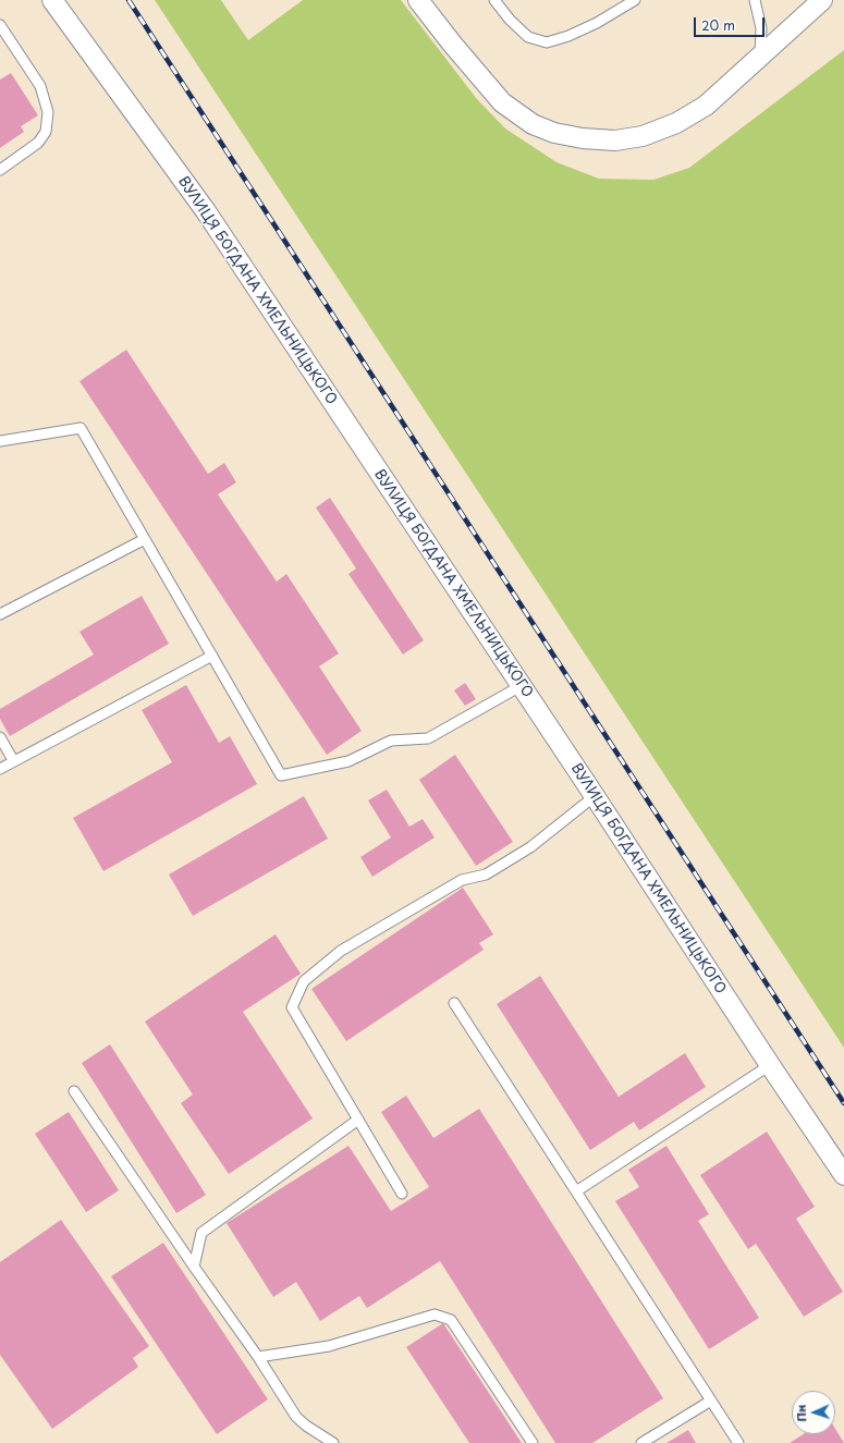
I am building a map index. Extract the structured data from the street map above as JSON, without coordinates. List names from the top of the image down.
{
  "streets": {
    "street": ["ВУЛИЦЯ БОГДАНА ХМЕЛЬНИЦЬКОГО"]
  },
  "scale_bar": "20 m",
  "north": "left"
}
